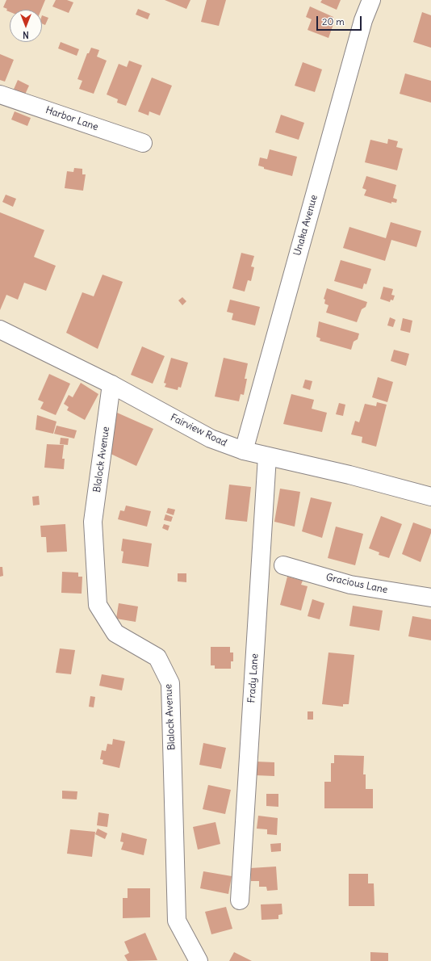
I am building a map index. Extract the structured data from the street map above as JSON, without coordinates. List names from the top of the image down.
{
  "streets": {
    "street": [
      "Harbor Lane",
      "Unaka Avenue",
      "Fairview Road",
      "Blalock Avenue",
      "Gracious Lane",
      "Frady Lane"
    ]
  },
  "crossings": [
    ["Unaka Avenue", "Fairview Road"],
    ["Fairview Road", "Blalock Avenue"],
    ["Fairview Road", "Frady Lane"]
  ],
  "scale_bar": "20 m",
  "north": "bottom"
}
